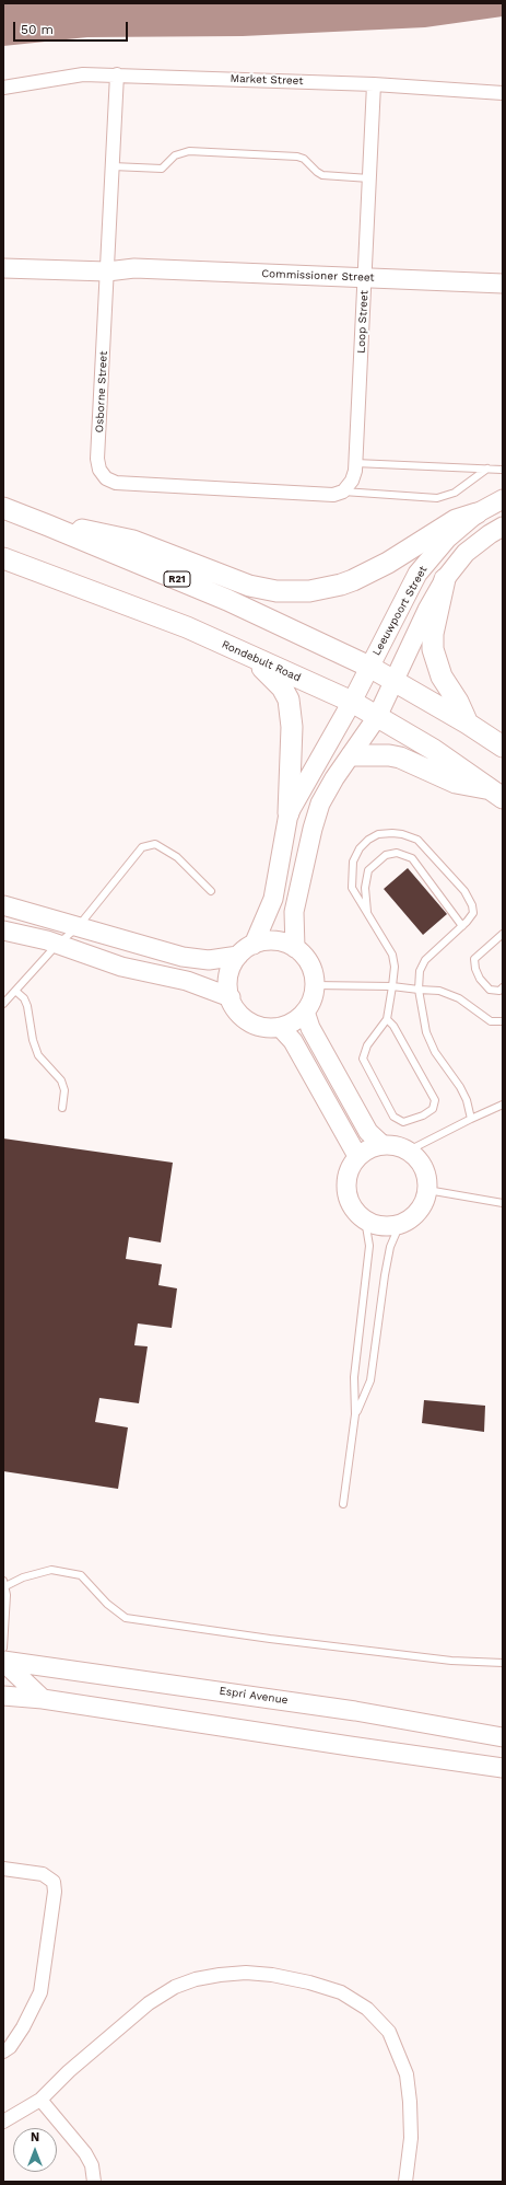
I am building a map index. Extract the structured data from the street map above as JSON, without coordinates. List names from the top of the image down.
{
  "streets": {
    "main road": ["R21", "Rondebult Road"],
    "street": [
      "Market Street",
      "Commissioner Street",
      "Loop Street",
      "Osborne Street",
      "Leeuwpoort Street",
      "Espri Avenue"
    ]
  },
  "crossings": [
    ["Market Street", "Loop Street"],
    ["Market Street", "Osborne Street"],
    ["Commissioner Street", "Loop Street"],
    ["Commissioner Street", "Osborne Street"],
    ["Loop Street", "Osborne Street"],
    ["R21", "Leeuwpoort Street"],
    ["Leeuwpoort Street", "Rondebult Road"]
  ],
  "scale_bar": "50 m",
  "north": "top"
}
